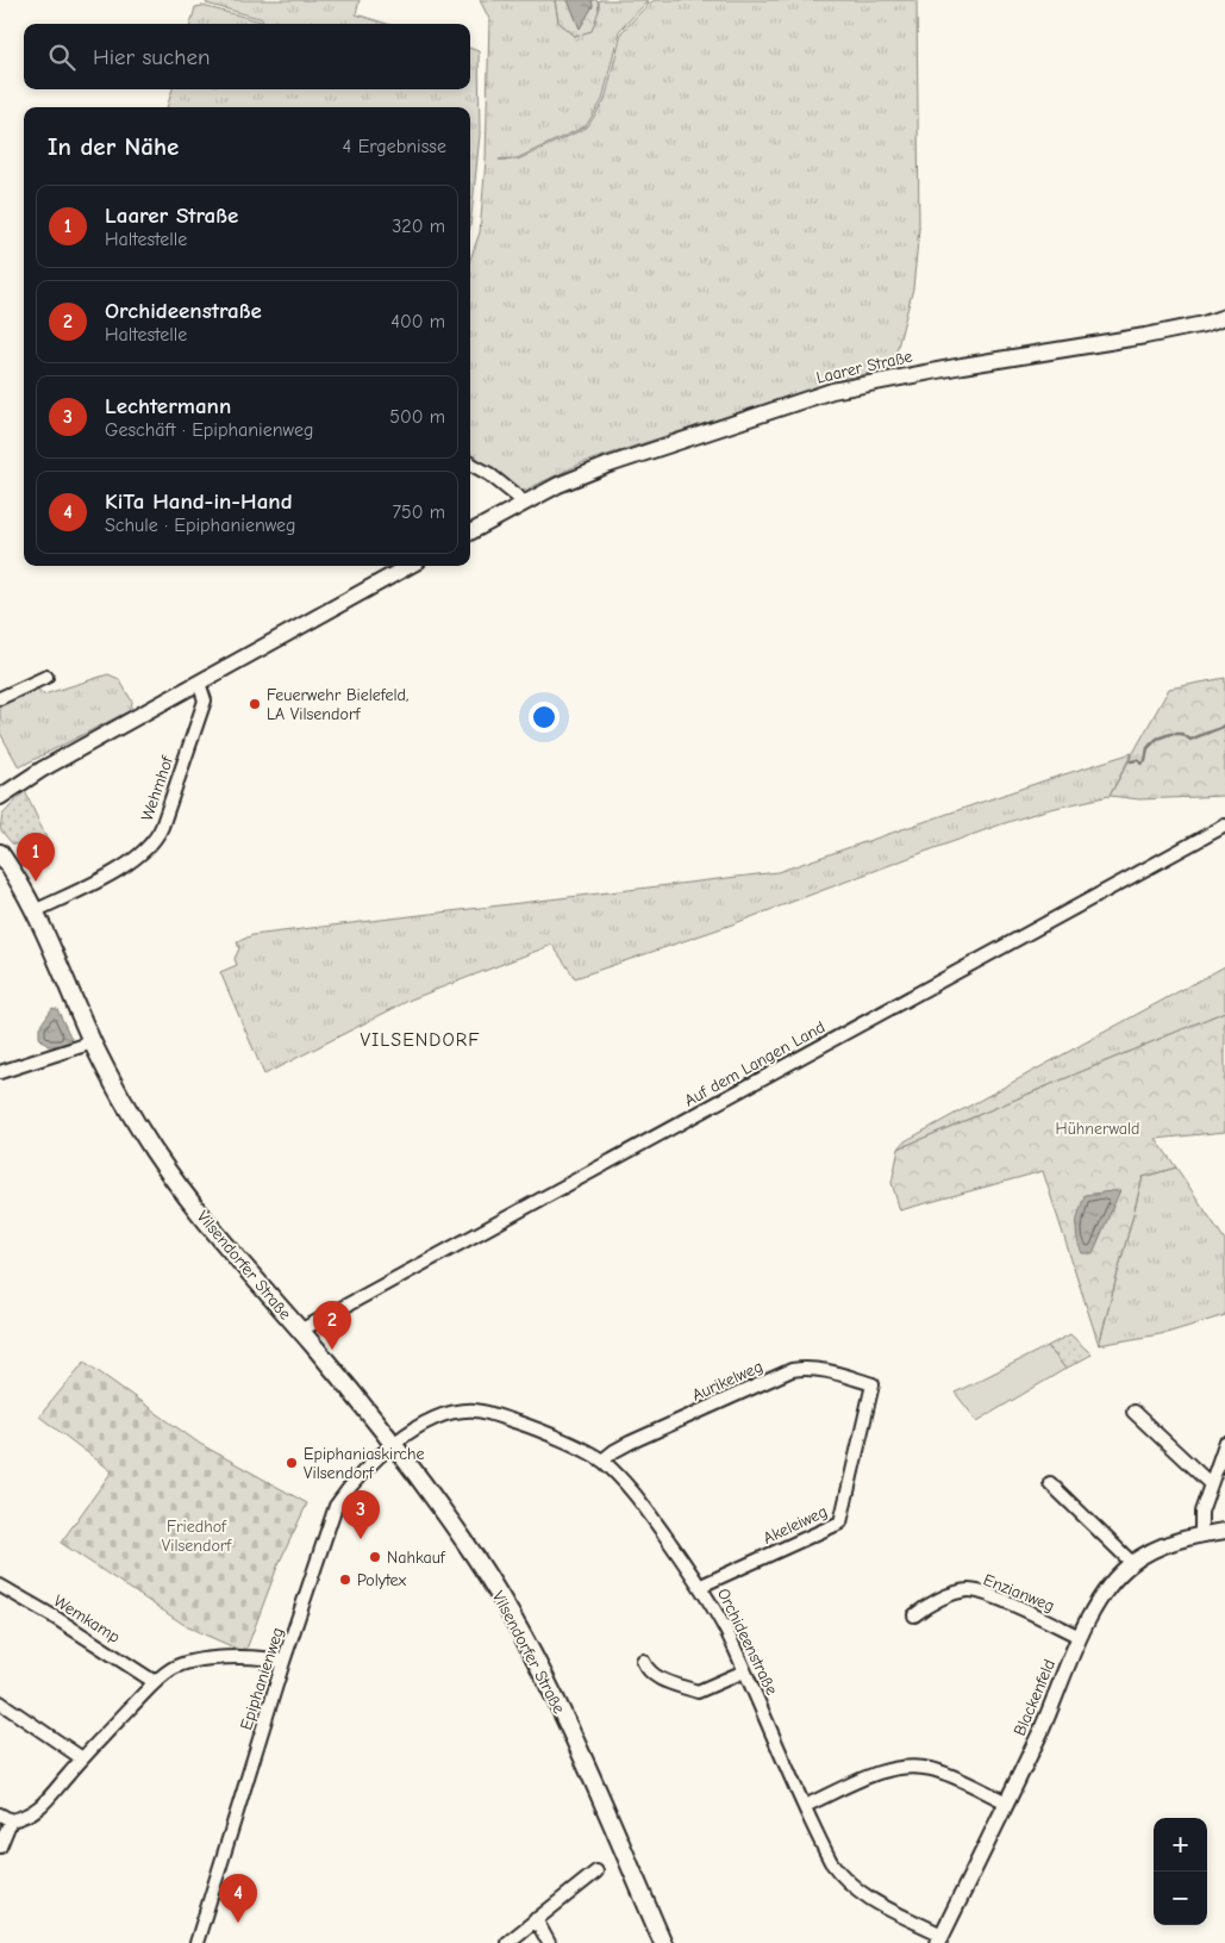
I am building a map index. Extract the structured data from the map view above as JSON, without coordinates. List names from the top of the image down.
{
  "streets": {
    "main road": ["Vilsendorfer Straße"],
    "street": [
      "Laarer Straße",
      "Wehmhof",
      "Auf dem Langen Land",
      "Aurikelweg",
      "Akeleiweg",
      "Enzianweg",
      "Wemkamp",
      "Orchideenstraße",
      "Epiphanienweg",
      "Blackenfeld"
    ]
  },
  "crossings": [
    ["Wehmhof", "Vilsendorfer Straße"],
    ["Auf dem Langen Land", "Vilsendorfer Straße"],
    ["Vilsendorfer Straße", "Orchideenstraße"],
    ["Vilsendorfer Straße", "Epiphanienweg"],
    ["Aurikelweg", "Akeleiweg"],
    ["Aurikelweg", "Orchideenstraße"],
    ["Akeleiweg", "Orchideenstraße"],
    ["Enzianweg", "Blackenfeld"],
    ["Orchideenstraße", "Epiphanienweg"],
    ["Orchideenstraße", "Blackenfeld"]
  ],
  "districts": ["VILSENDORF"],
  "parks": ["Hühnerwald", "Friedhof Vilsendorf"],
  "places": [
    "Feuerwehr Bielefeld, LA Vilsendorf",
    "Epiphaniaskirche Vilsendorf",
    "Nahkauf",
    "Polytex"
  ],
  "page": {
    "search": "Hier suchen",
    "heading": ["In der Nähe", "4 Ergebnisse"],
    "list": [
      {
        "mark": "1",
        "name": "Laarer Straße",
        "note": "Haltestelle",
        "value": "320 m"
      },
      {
        "mark": "2",
        "name": "Orchideenstraße",
        "note": "Haltestelle",
        "value": "400 m"
      },
      {
        "mark": "3",
        "name": "Lechtermann",
        "note": "Geschäft · Epiphanienweg",
        "value": "500 m"
      },
      {
        "mark": "4",
        "name": "KiTa Hand-in-Hand",
        "note": "Schule · Epiphanienweg",
        "value": "750 m"
      }
    ],
    "pins": [
      "1",
      "2",
      "3",
      "4"
    ],
    "map_buttons": ["+", "−"]
  }
}
